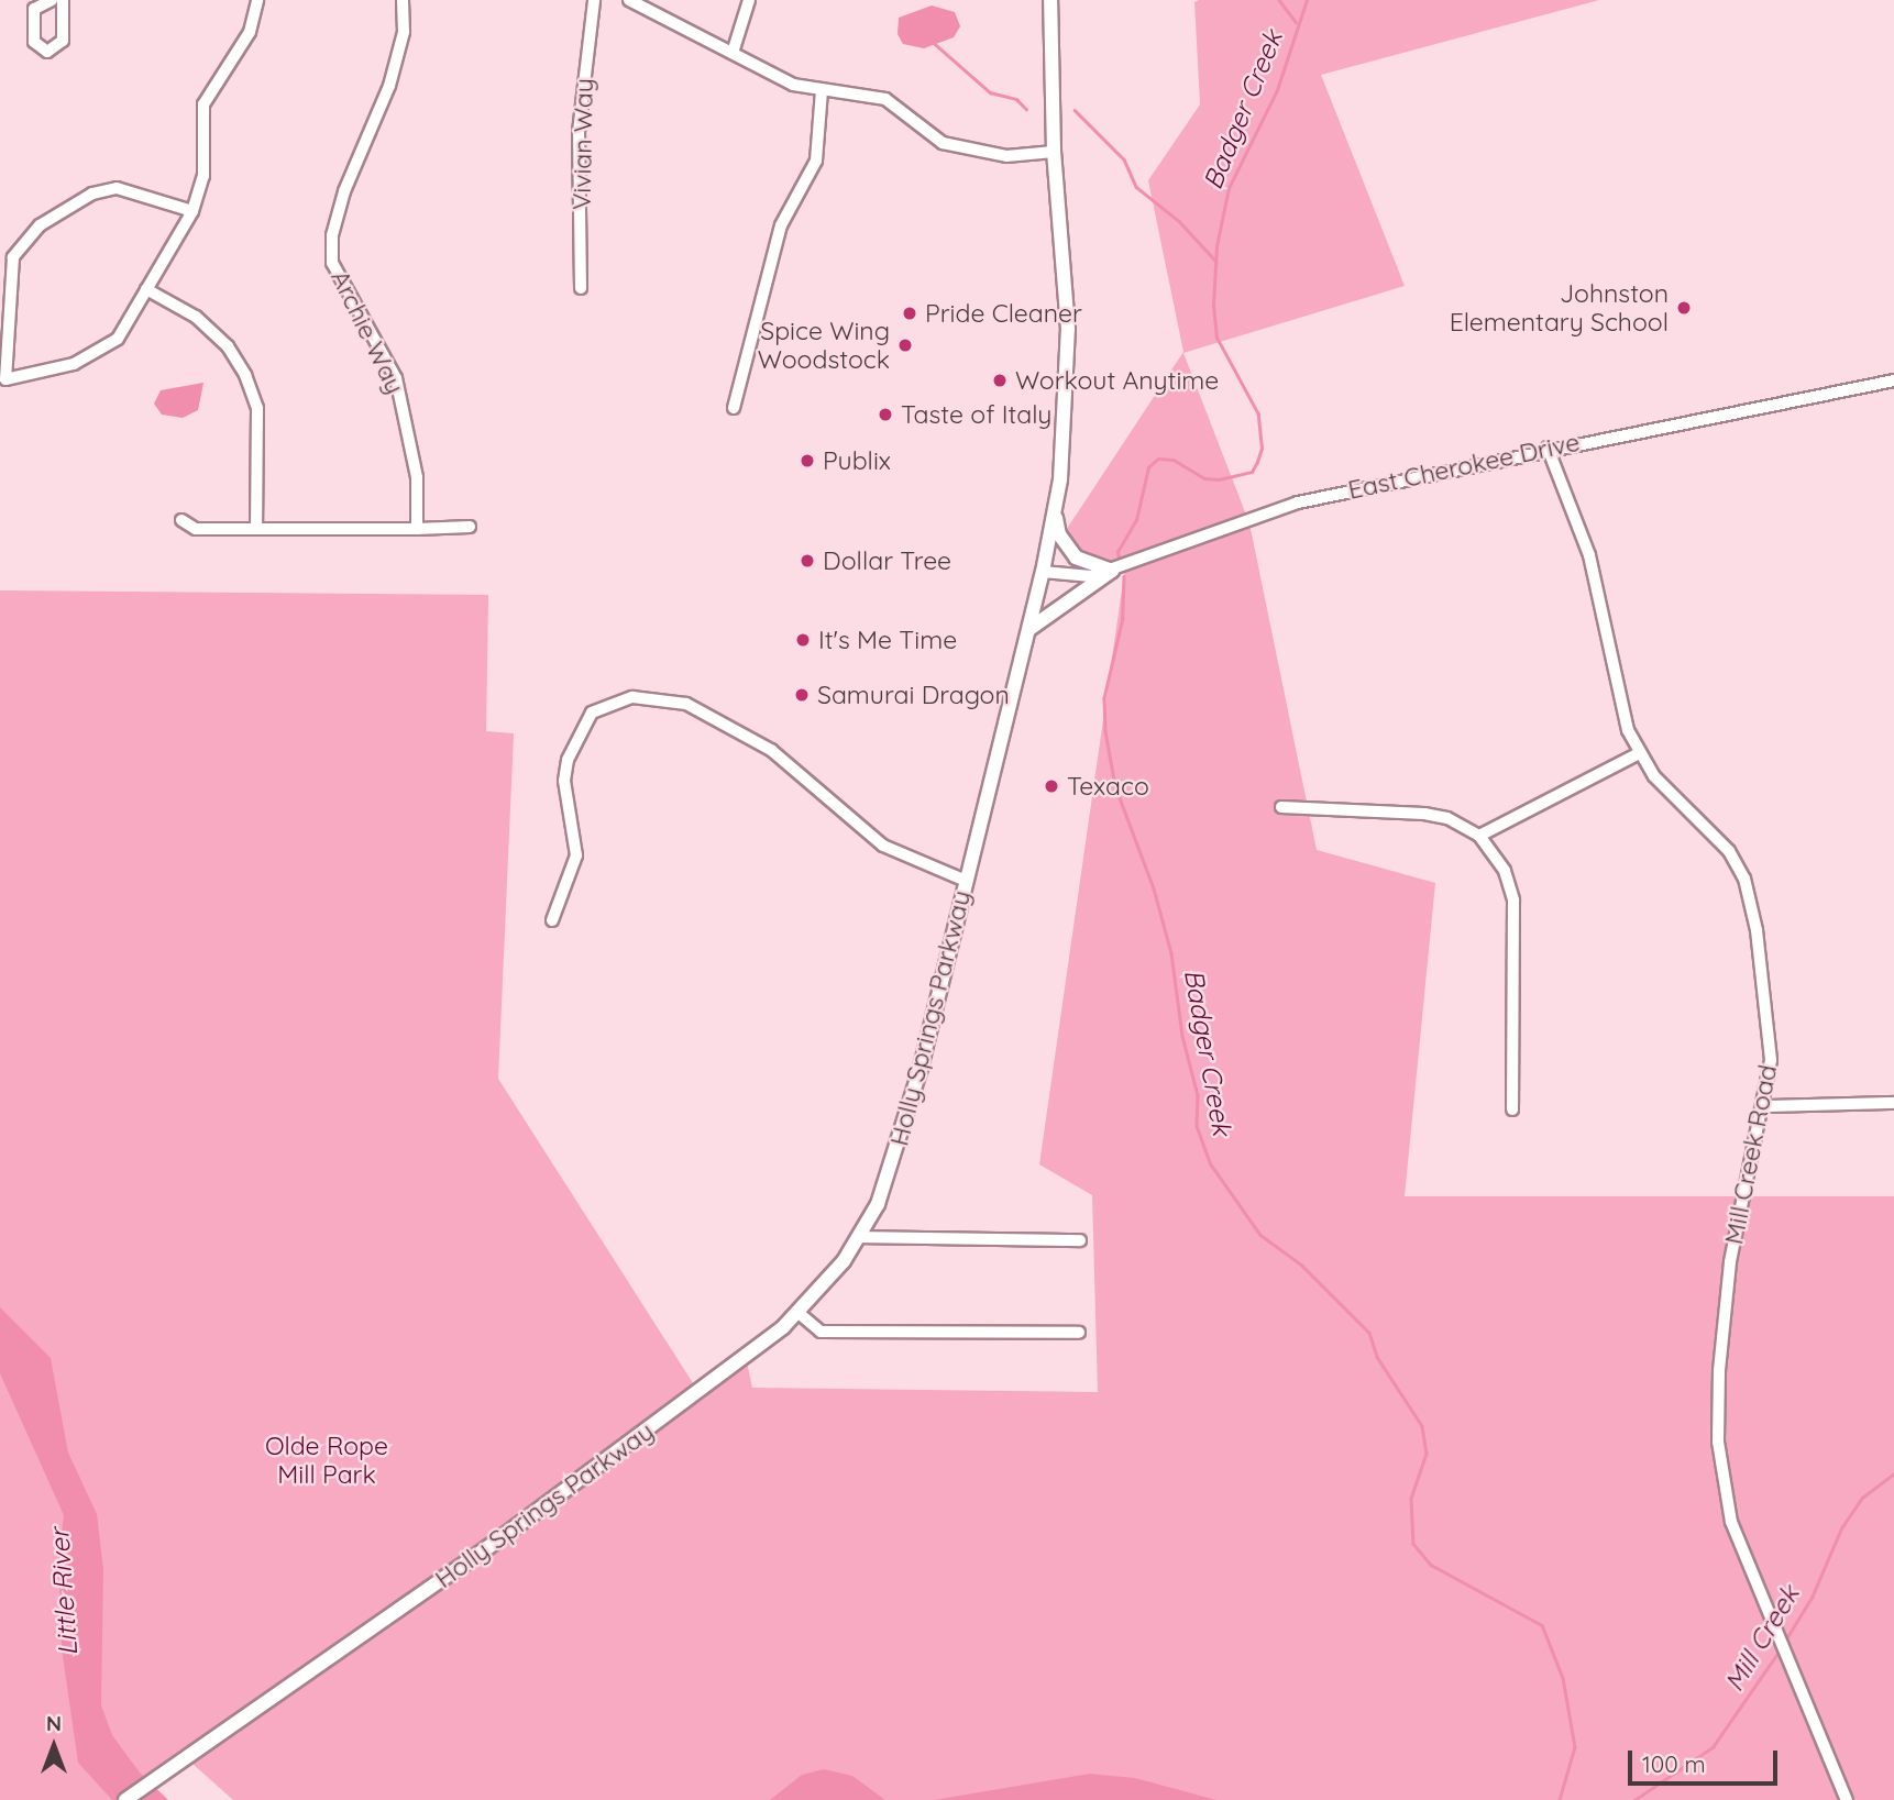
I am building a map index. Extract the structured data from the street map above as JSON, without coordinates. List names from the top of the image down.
{
  "streets": {
    "main road": ["Holly Springs Parkway"],
    "street": [
      "Vivian Way",
      "Archie Way",
      "East Cherokee Drive",
      "Mill Creek Road"
    ]
  },
  "crossings": [
    ["East Cherokee Drive", "Holly Springs Parkway"],
    ["East Cherokee Drive", "Mill Creek Road"]
  ],
  "water": ["Badger Creek", "Little River", "Mill Creek"],
  "parks": ["Olde Rope Mill Park"],
  "places": [
    "Johnston Elementary School",
    "Pride Cleaner",
    "Spice Wing Woodstock",
    "Workout Anytime",
    "Taste of Italy",
    "Publix",
    "Dollar Tree",
    "It's Me Time",
    "Samurai Dragon",
    "Texaco"
  ],
  "scale_bar": "100 m",
  "north": "top"
}
